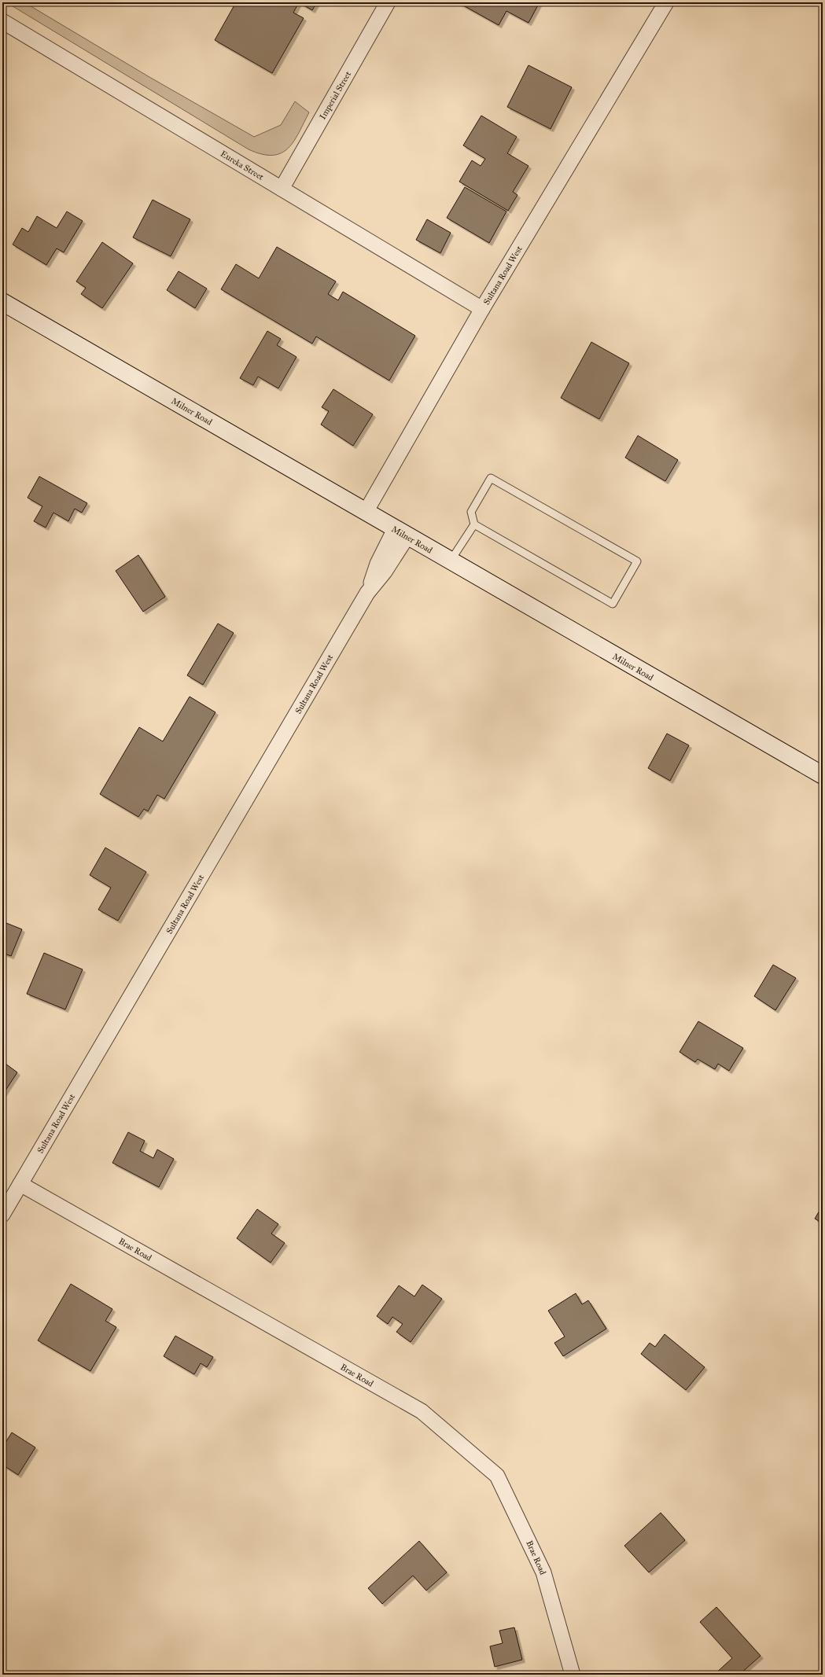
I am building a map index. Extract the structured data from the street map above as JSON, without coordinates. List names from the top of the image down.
{
  "streets": {
    "street": [
      "Imperial Street",
      "Eureka Street",
      "Sultana Road West",
      "Milner Road",
      "Brae Road"
    ]
  },
  "crossings": [
    ["Imperial Street", "Eureka Street"],
    ["Eureka Street", "Sultana Road West"],
    ["Sultana Road West", "Milner Road"],
    ["Sultana Road West", "Brae Road"]
  ]
}
